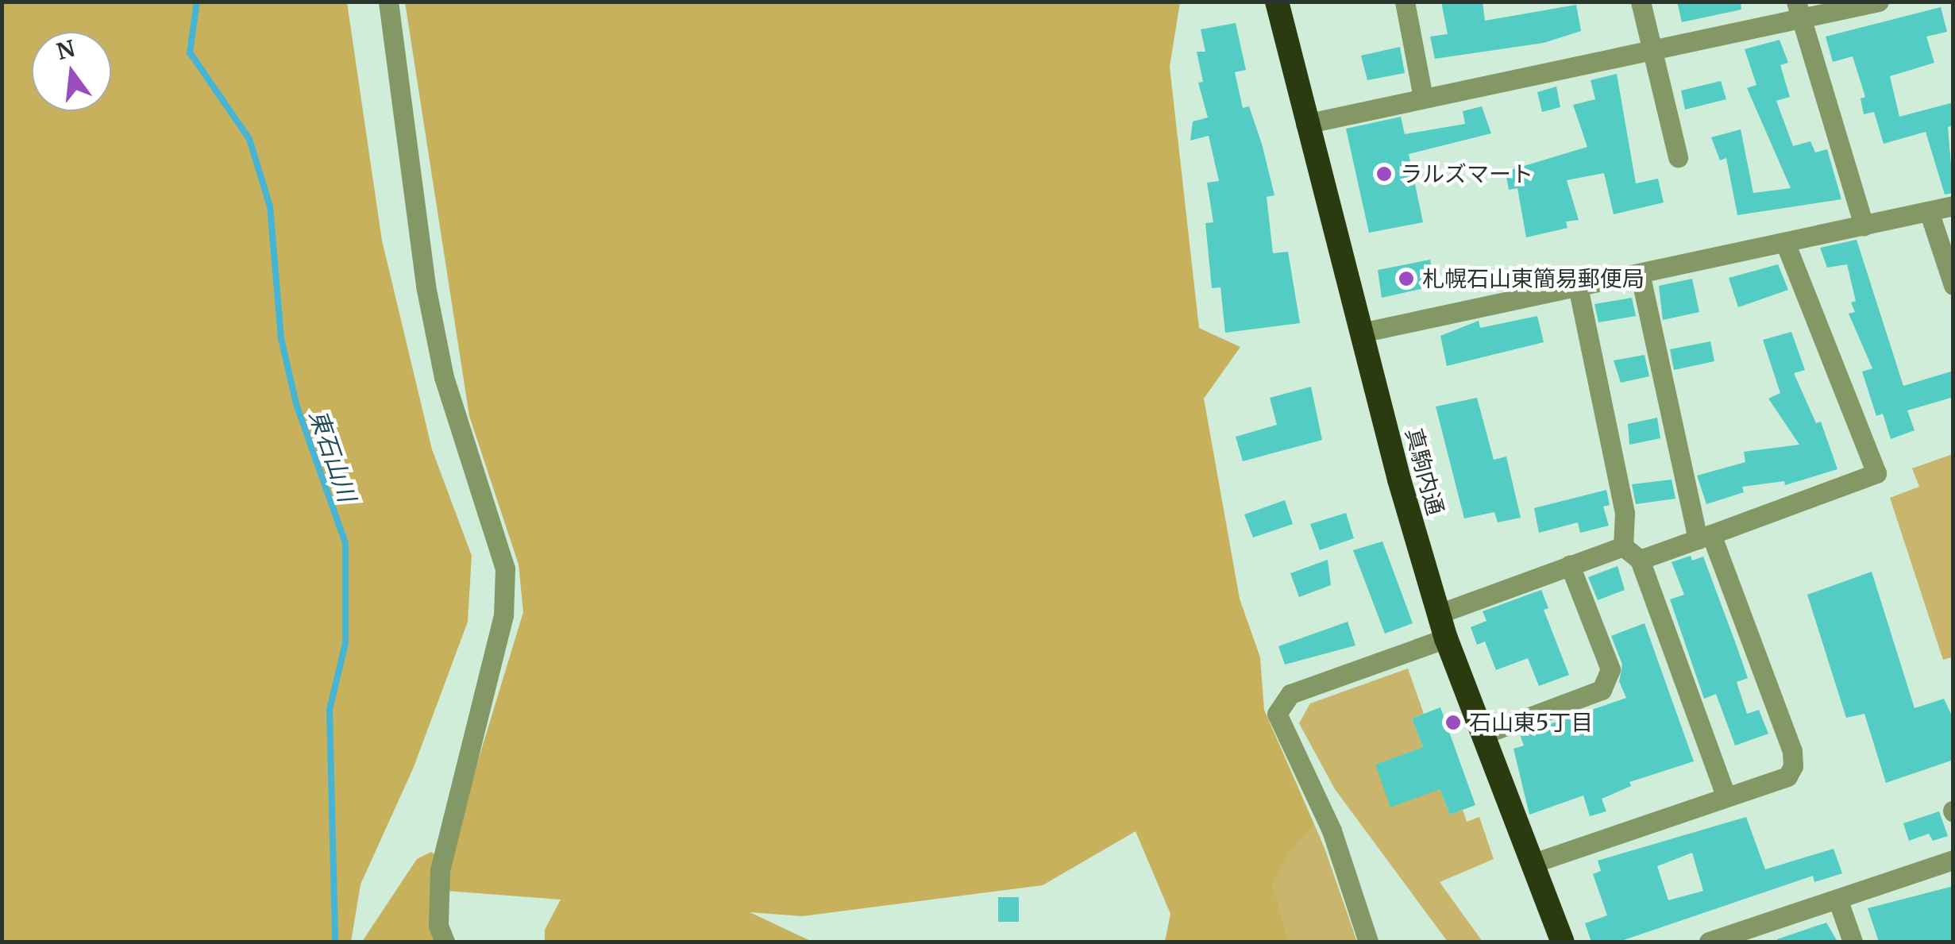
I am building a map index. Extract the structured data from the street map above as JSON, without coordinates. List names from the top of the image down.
{
  "streets": {
    "highway": ["真駒内通"]
  },
  "water": ["東石山川"],
  "places": ["ラルズマート", "札幌石山東簡易郵便局", "石山東5丁目"],
  "north": "top"
}
